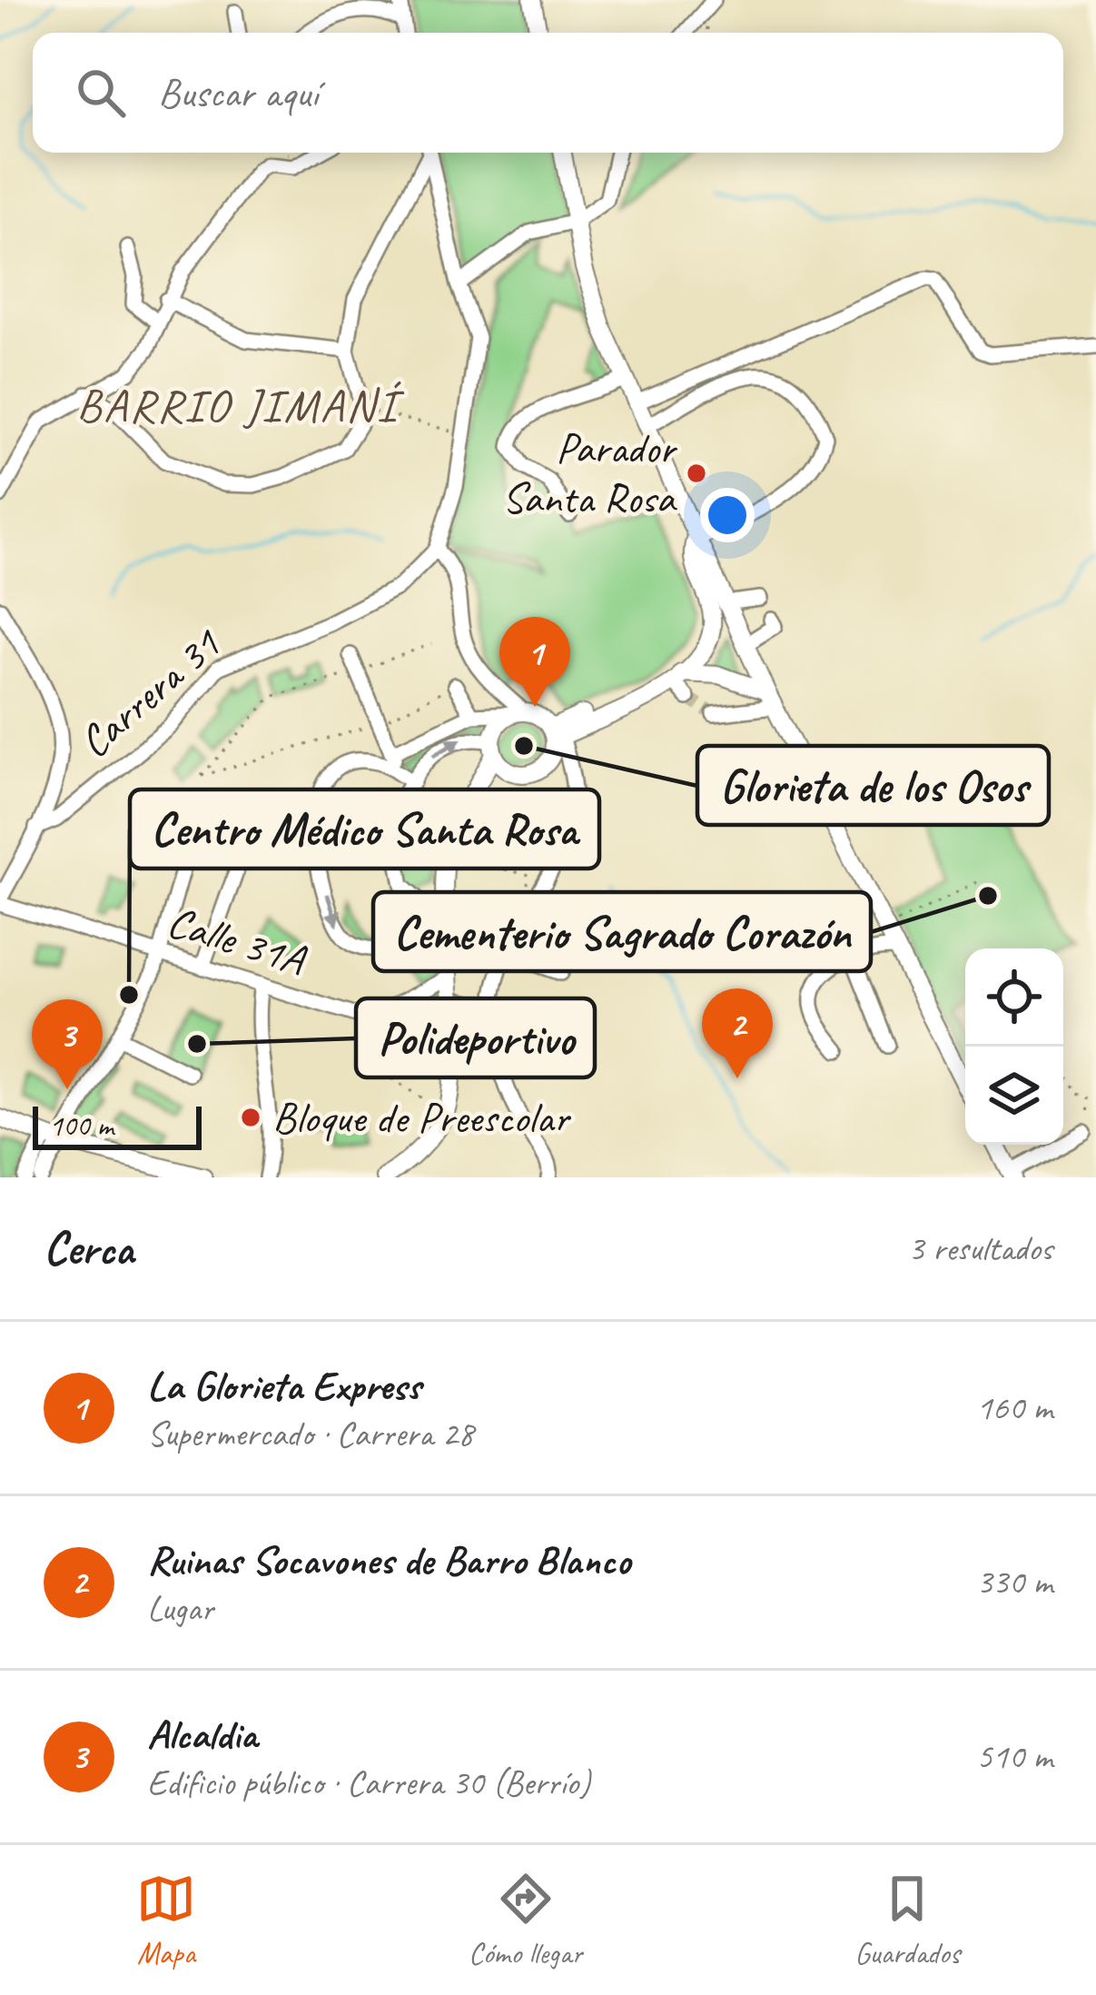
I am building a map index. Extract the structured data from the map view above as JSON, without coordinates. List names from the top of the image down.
{
  "streets": {
    "street": ["Carrera 31", "Calle 31A"]
  },
  "districts": ["BARRIO JIMANÍ"],
  "places": [
    "Parador Santa Rosa",
    "Glorieta de los Osos",
    "Cementerio Sagrado Corazón",
    "Centro Médico Santa Rosa",
    "Polideportivo",
    "Bloque de Preescolar"
  ],
  "scale_bar": "100 m",
  "page": {
    "search": "Buscar aquí",
    "pins": ["1", "2", "3"],
    "scale": "100 m",
    "heading": ["Cerca", "3 resultados"],
    "list": [
      {
        "mark": "1",
        "name": "La Glorieta Express",
        "note": "Supermercado · Carrera 28",
        "value": "160 m"
      },
      {
        "mark": "2",
        "name": "Ruinas Socavones de Barro Blanco",
        "note": "Lugar",
        "value": "330 m"
      },
      {
        "mark": "3",
        "name": "Alcaldia",
        "note": "Edificio público · Carrera 30 (Berrío)",
        "value": "510 m"
      }
    ],
    "nav": ["Mapa", "Cómo llegar", "Guardados"]
  }
}
